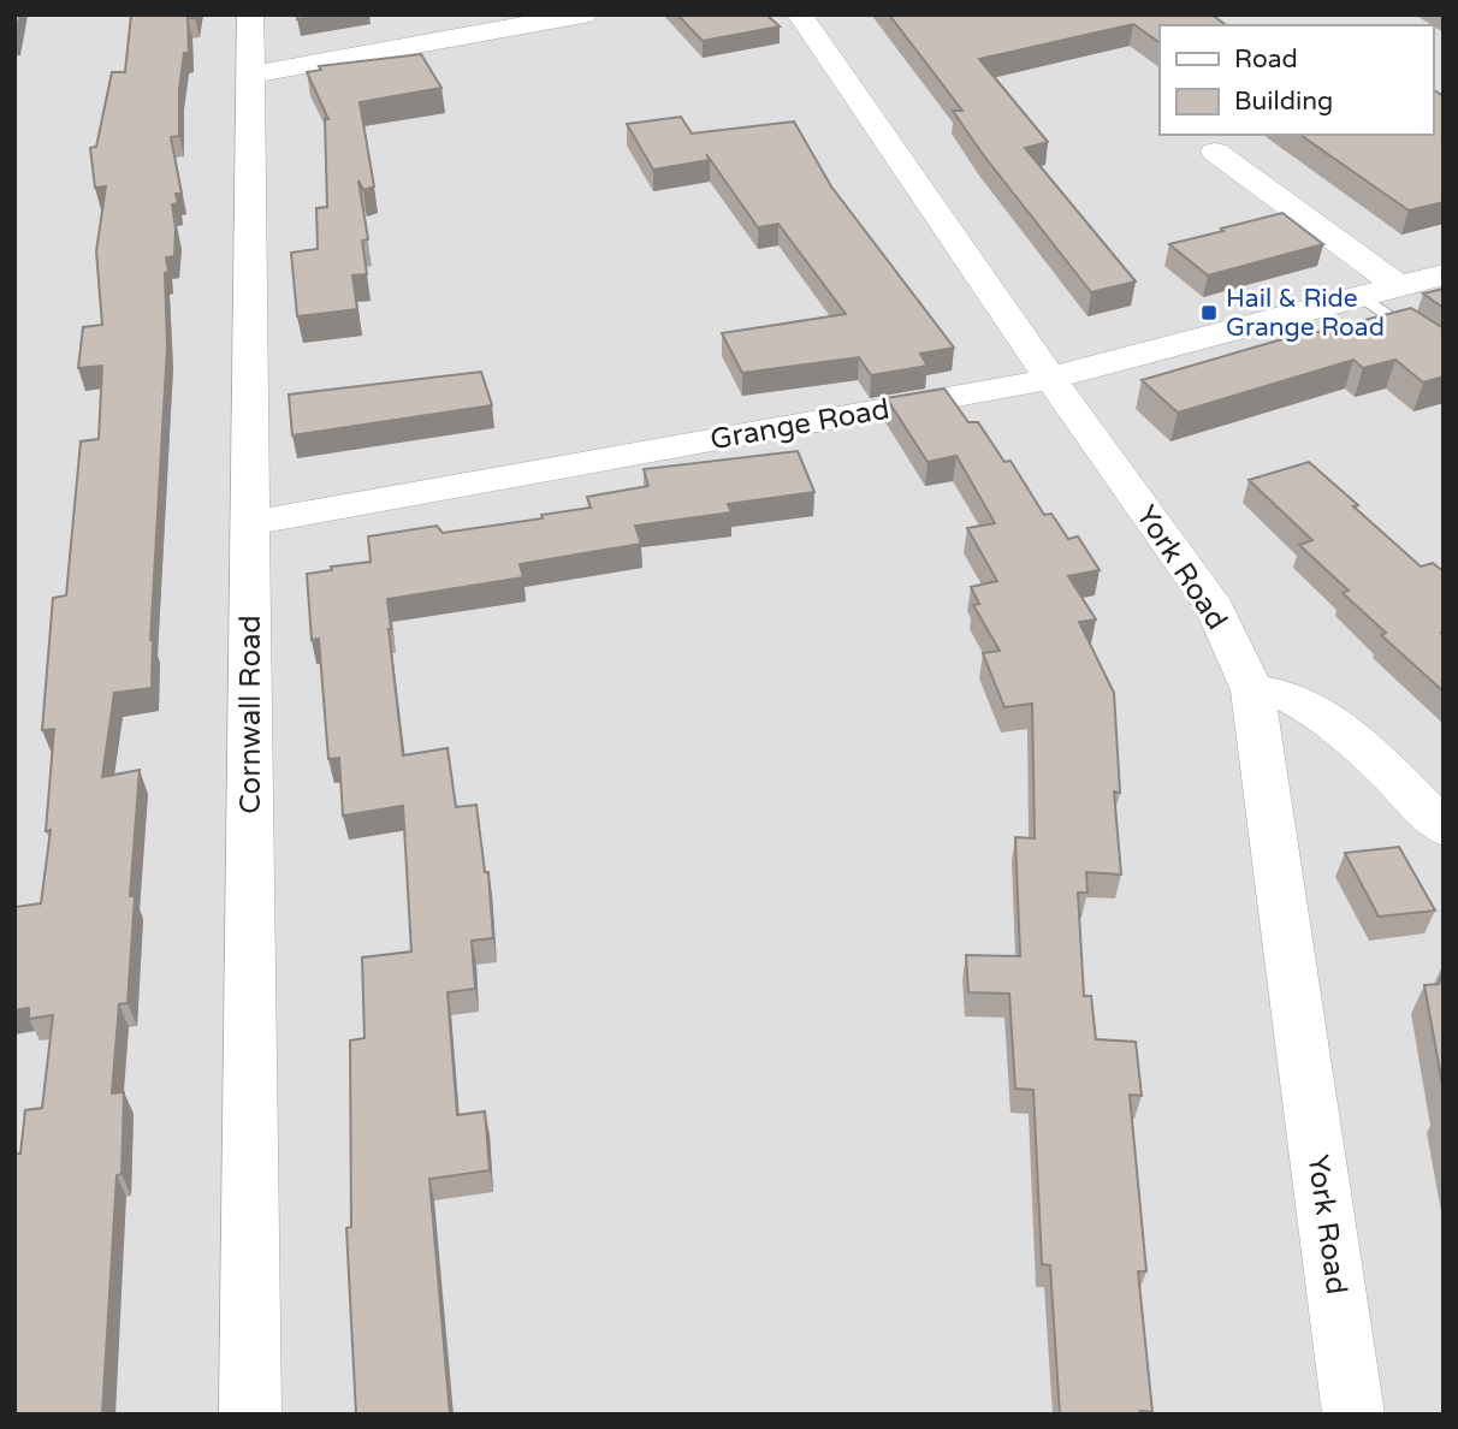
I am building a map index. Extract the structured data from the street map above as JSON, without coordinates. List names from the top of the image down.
{
  "streets": {
    "street": ["Grange Road", "York Road", "Cornwall Road"]
  },
  "crossings": [
    ["Grange Road", "York Road"],
    ["Grange Road", "Cornwall Road"]
  ],
  "places": {
    "transit": ["Hail & Ride Grange Road"]
  },
  "legend": ["Road", "Building"]
}
